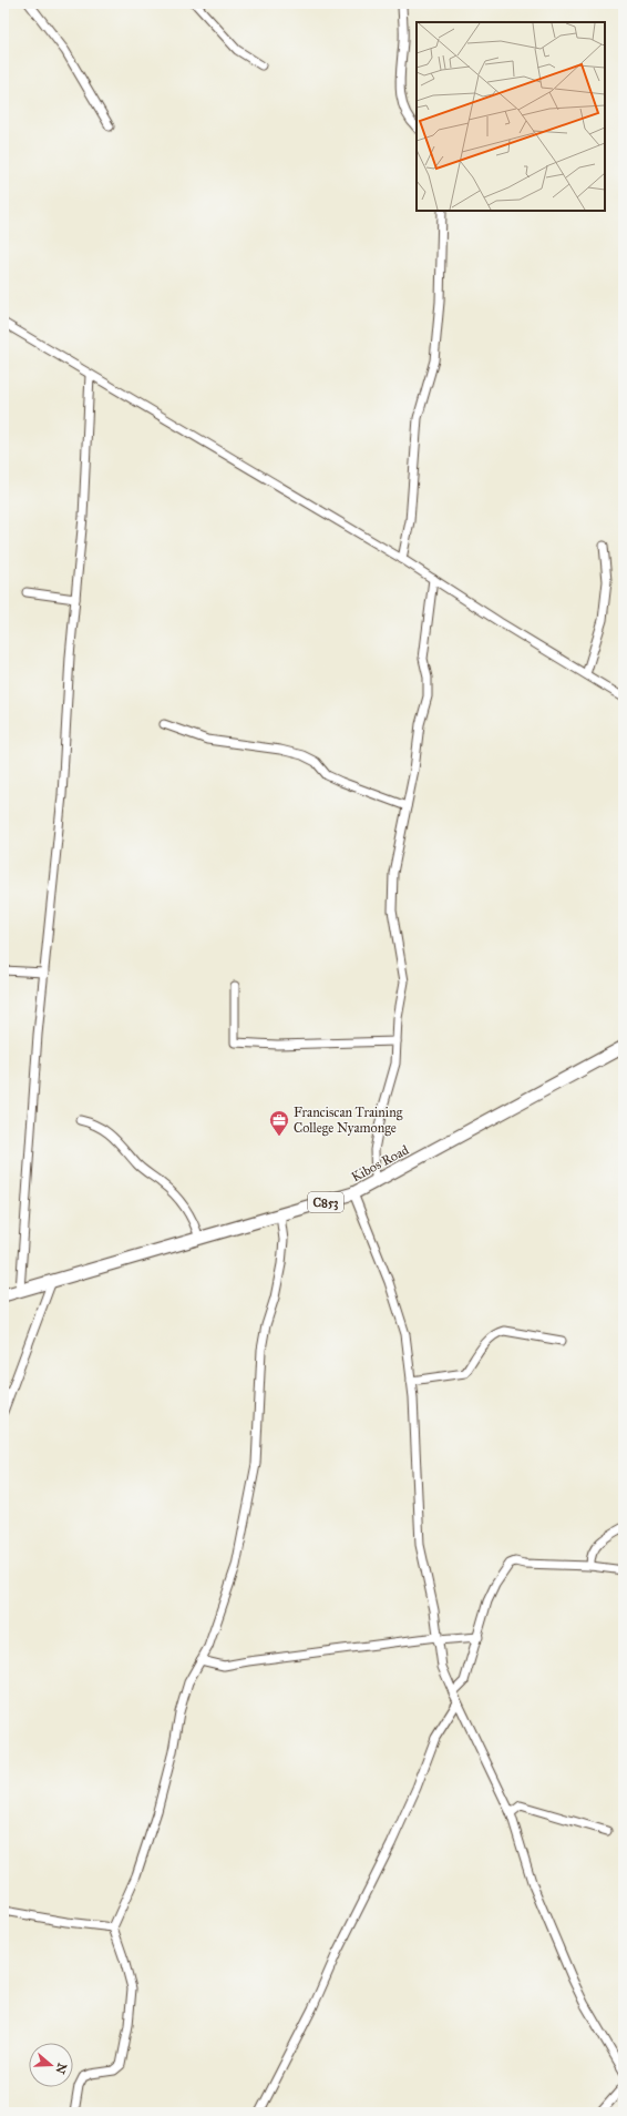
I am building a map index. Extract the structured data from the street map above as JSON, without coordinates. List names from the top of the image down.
{
  "streets": {
    "main road": ["Kibos Road", "C853"]
  },
  "places": {
    "office": ["Franciscan Training College Nyamonge"]
  },
  "north": "right"
}
